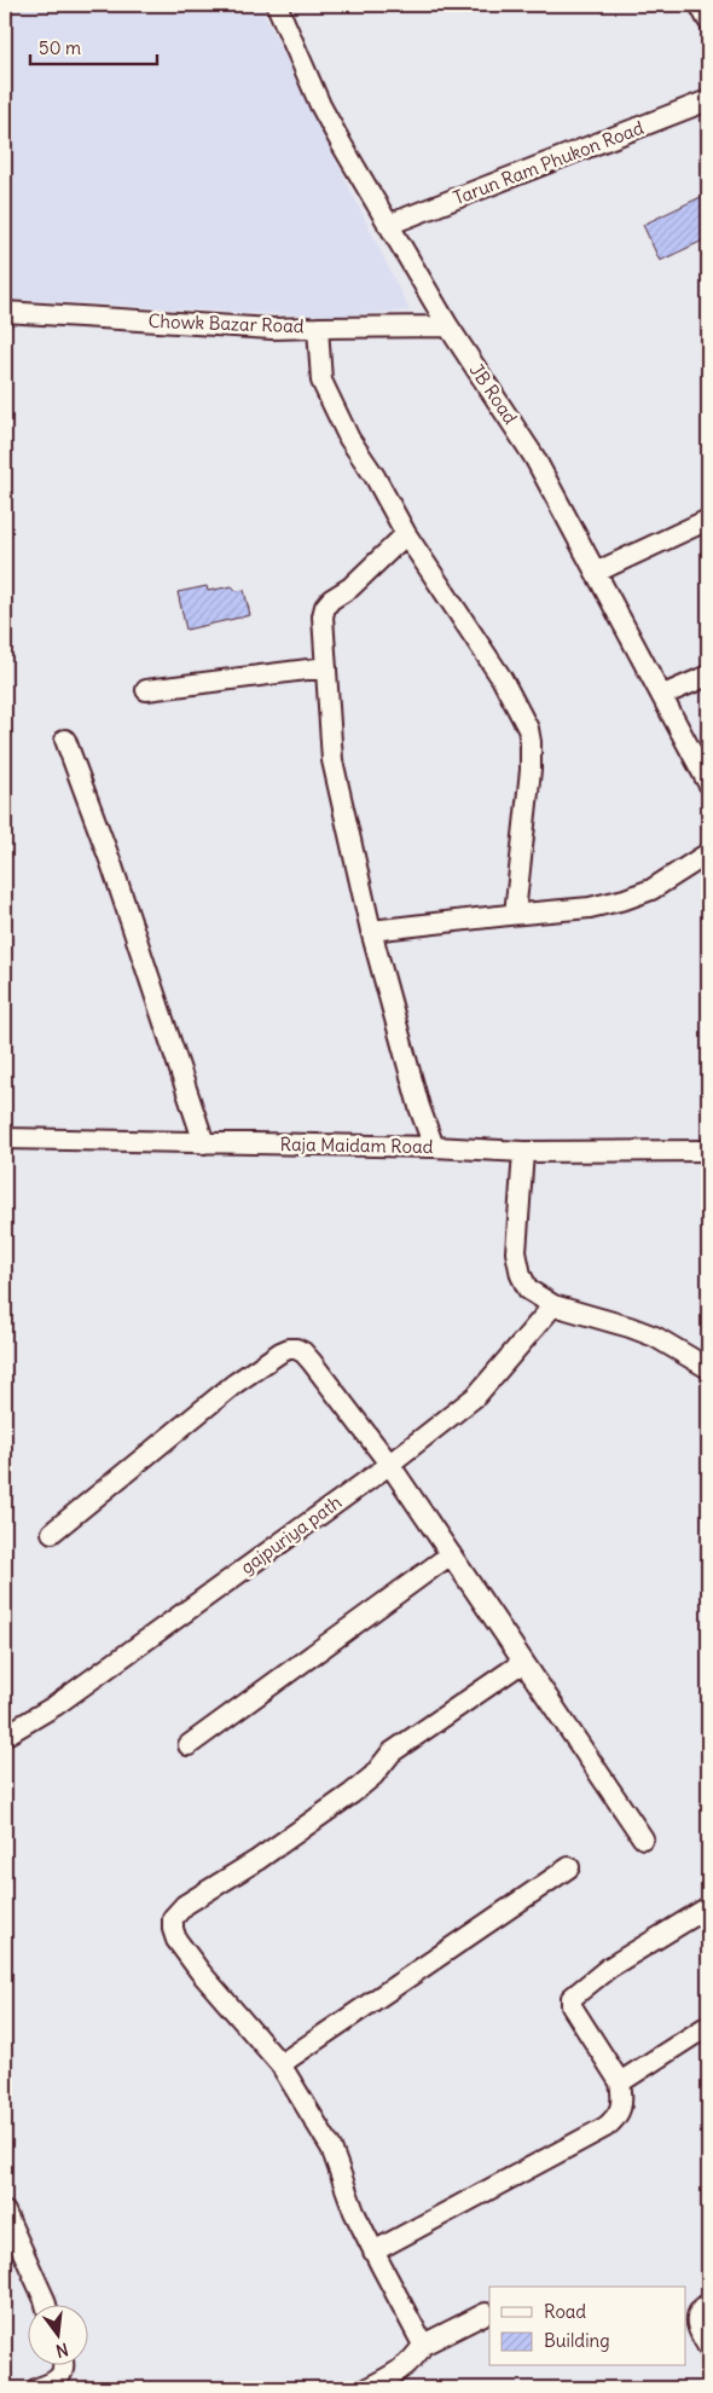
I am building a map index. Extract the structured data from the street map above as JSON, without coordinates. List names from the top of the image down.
{
  "streets": {
    "street": [
      "Tarun Ram Phukon Road",
      "Chowk Bazar Road",
      "JB Road",
      "Raja Maidam Road",
      "gajpuriya path"
    ]
  },
  "crossings": [
    ["Tarun Ram Phukon Road", "JB Road"],
    ["Chowk Bazar Road", "JB Road"]
  ],
  "legend": ["Road", "Building"],
  "scale_bar": "50 m",
  "north": "bottom"
}
